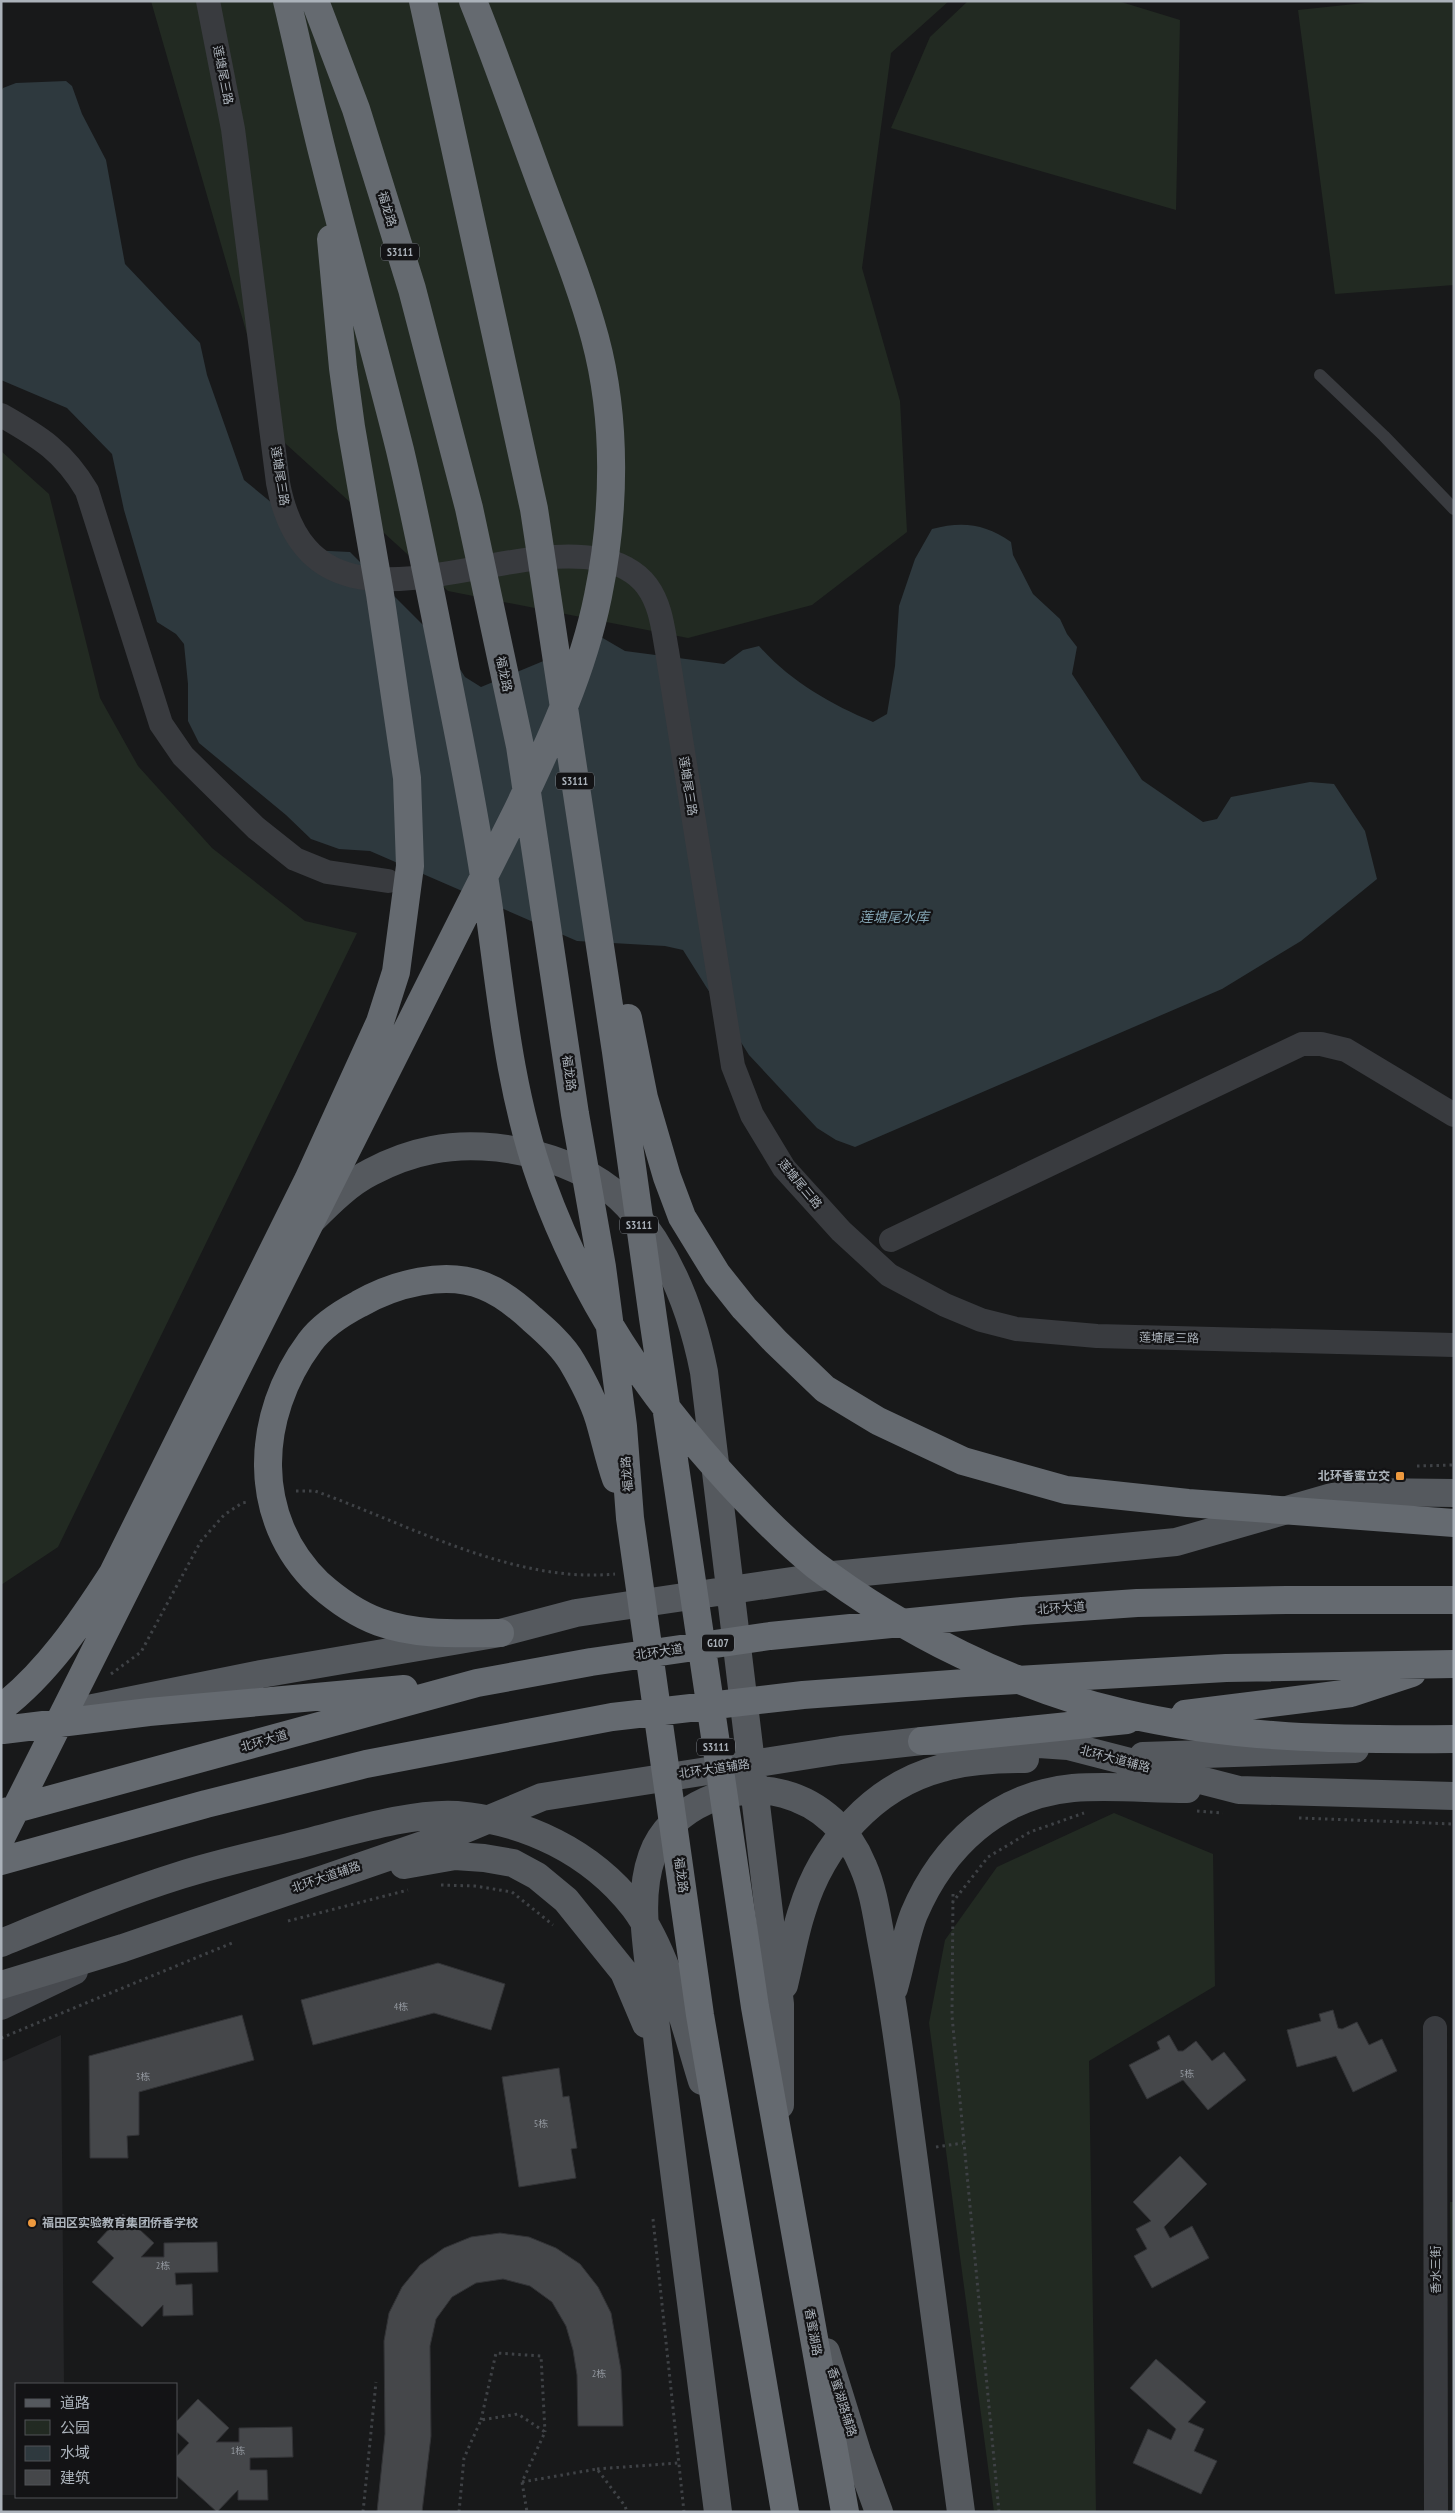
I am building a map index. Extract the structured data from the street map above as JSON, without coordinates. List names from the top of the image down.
{
  "streets": {
    "highway": [
      "福龙路",
      "S3111",
      "北环大道",
      "G107",
      "香蜜湖路"
    ],
    "main road": ["北环大道辅路", "香蜜湖路辅路"],
    "street": ["莲塘尾三路", "香水三街"]
  },
  "crossings": [
    ["S3111", "香蜜湖路"],
    ["香蜜湖路", "香蜜湖路辅路"]
  ],
  "water": ["莲塘尾水库"],
  "places": {
    "transit": ["北环香蜜立交"],
    "other": ["福田区实验教育集团侨香学校"]
  },
  "house_numbers": [
    "4栋",
    "5栋",
    "3栋",
    "5栋",
    "2栋",
    "2栋",
    "1栋"
  ],
  "legend": [
    "道路",
    "公园",
    "水域",
    "建筑"
  ]
}
